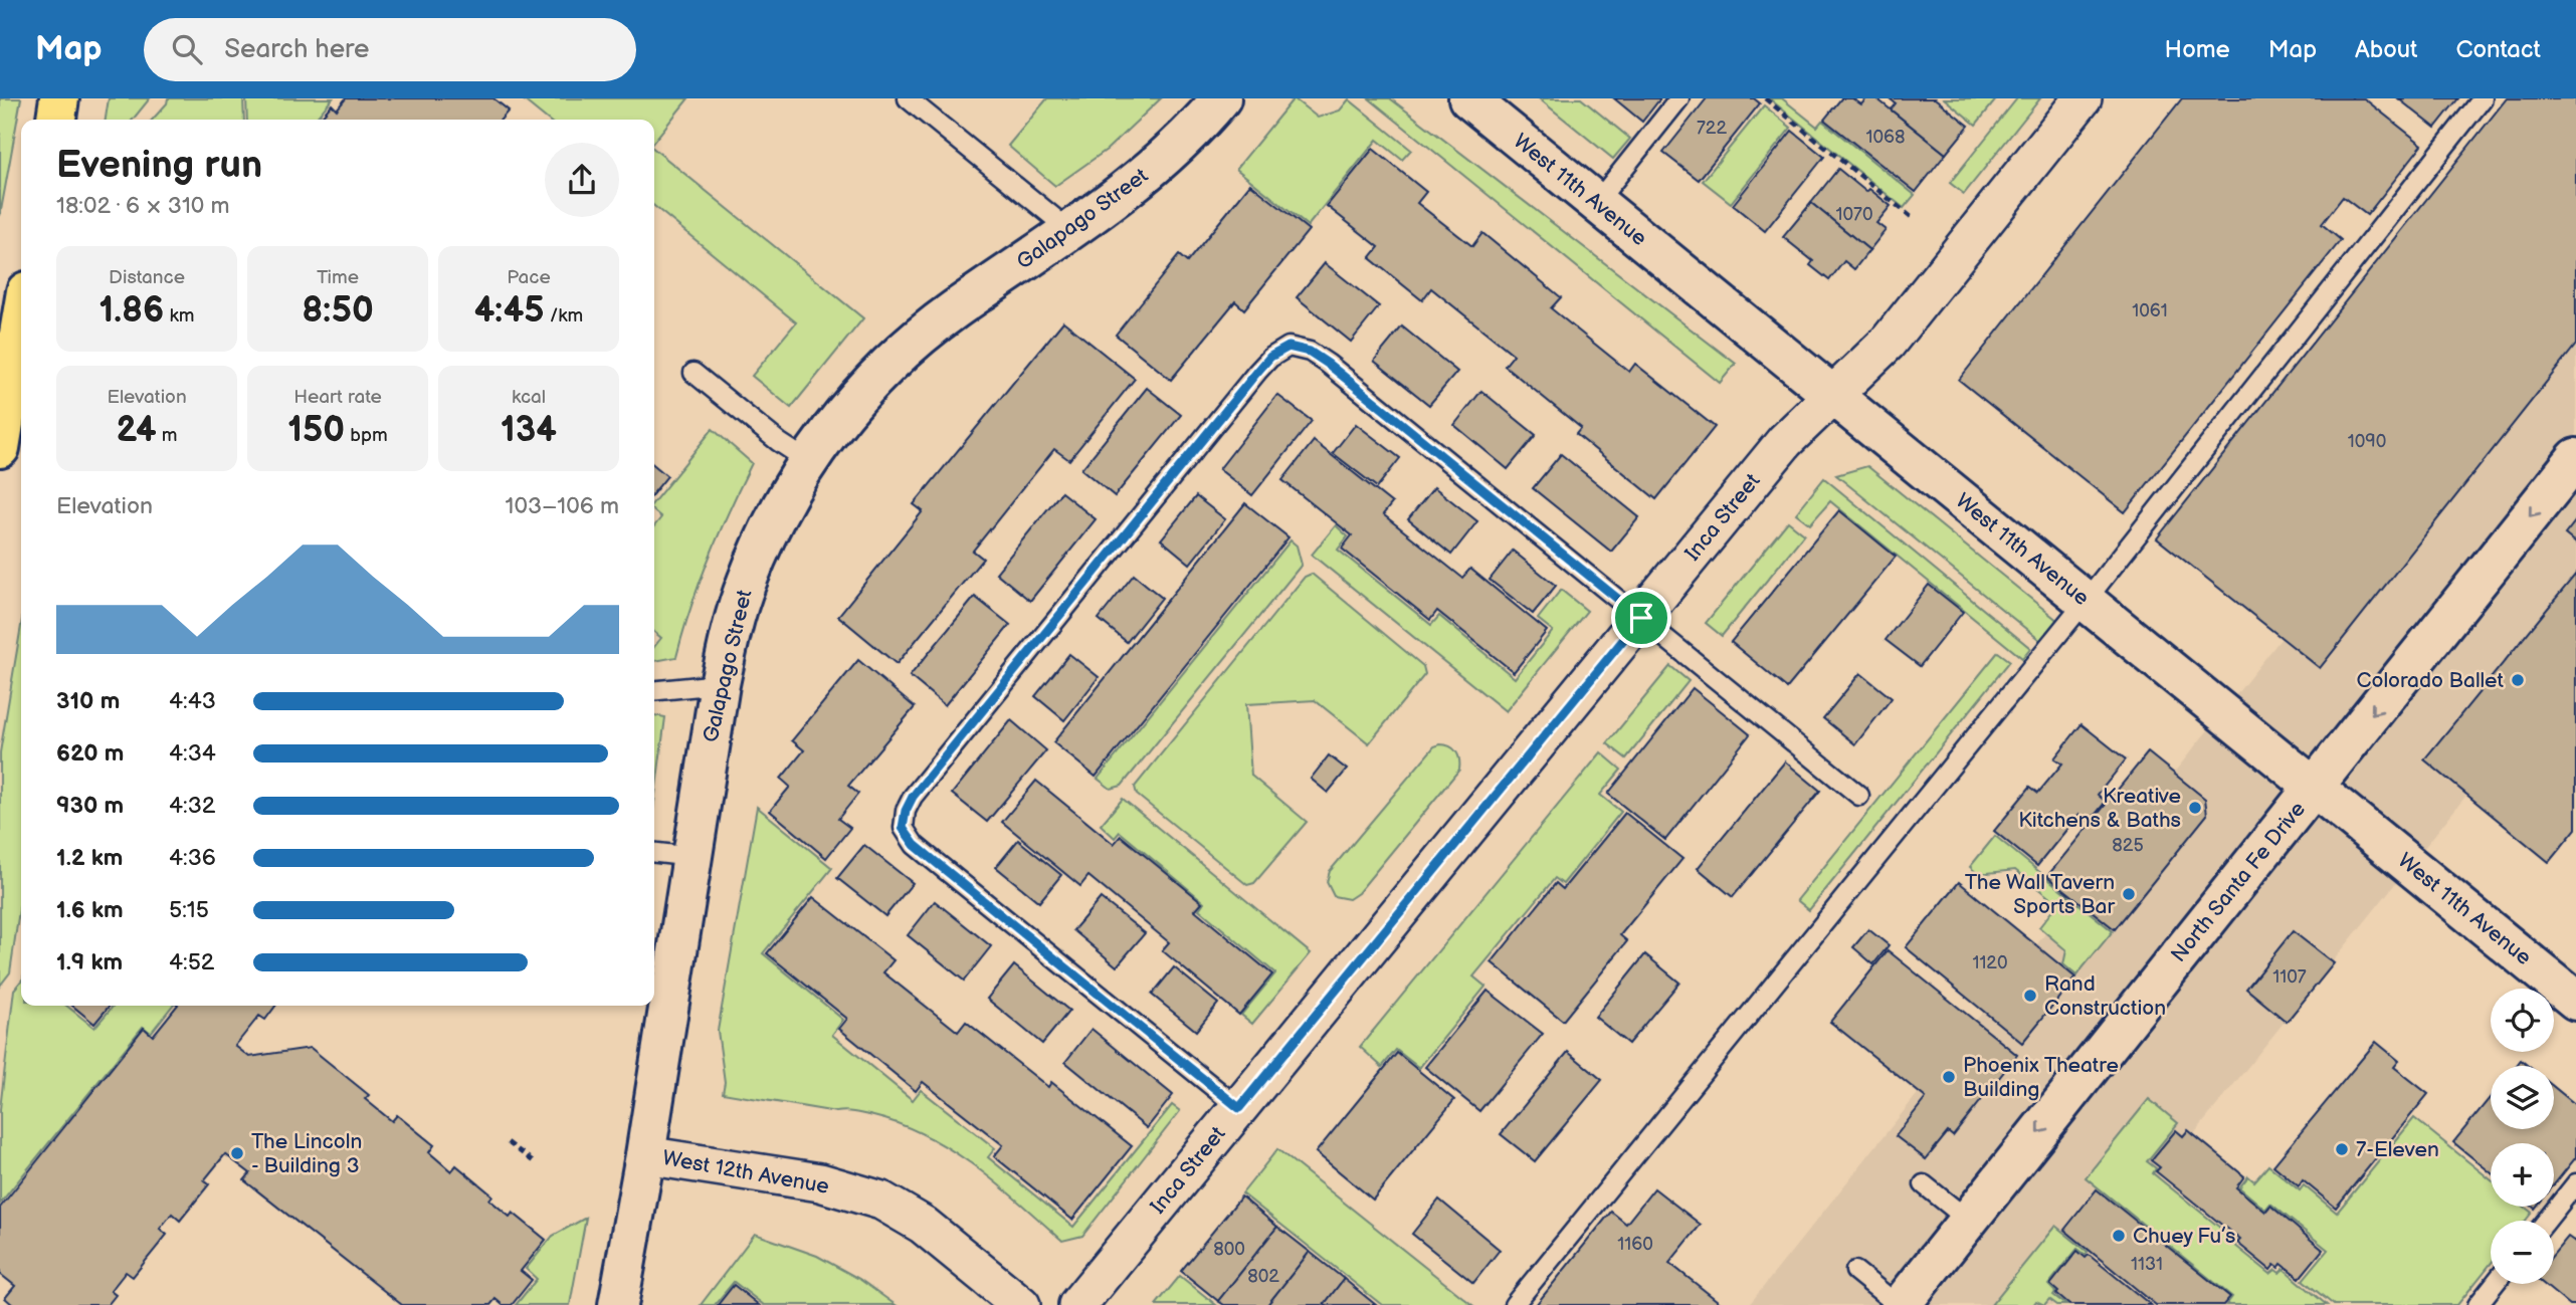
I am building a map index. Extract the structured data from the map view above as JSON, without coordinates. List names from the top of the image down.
{
  "streets": {
    "street": [
      "West 11th Avenue",
      "Galapago Street",
      "Inca Street",
      "North Santa Fe Drive",
      "West 12th Avenue"
    ]
  },
  "crossings": [
    ["West 11th Avenue", "Inca Street"],
    ["West 11th Avenue", "North Santa Fe Drive"],
    ["Galapago Street", "West 12th Avenue"]
  ],
  "one_way": ["North Santa Fe Drive"],
  "places": [
    "Colorado Ballet",
    "Kreative Kitchens & Baths",
    "The Wall Tavern Sports Bar",
    "Rand Construction",
    "Phoenix Theatre Building",
    "7-Eleven",
    "The Lincoln - Building 3",
    "Chuey Fu’s"
  ],
  "house_numbers": [
    "722",
    "1068",
    "1070",
    "1061",
    "1090",
    "825",
    "1120",
    "1107",
    "1160",
    "800",
    "1131",
    "802"
  ],
  "page": {
    "header": "Map",
    "search": "Search here",
    "nav": [
      "Home",
      "Map",
      "About",
      "Contact"
    ],
    "heading": ["Evening run", "18:02 · 6 × 310 m"],
    "stats": [
      ["Distance", "1.86 km"],
      ["Time", "8:50"],
      ["Pace", "4:45 /km"],
      ["Elevation", "24 m"],
      ["Heart rate", "150 bpm"],
      ["kcal", "134"]
    ],
    "chart": ["Elevation", "103–106 m"],
    "list": [
      {
        "name": "310 m",
        "note": "4:43"
      },
      {
        "name": "620 m",
        "note": "4:34"
      },
      {
        "name": "930 m",
        "note": "4:32"
      },
      {
        "name": "1.2 km",
        "note": "4:36"
      },
      {
        "name": "1.6 km",
        "note": "5:15"
      },
      {
        "name": "1.9 km",
        "note": "4:52"
      }
    ],
    "map_buttons": ["+", "−"]
  }
}
